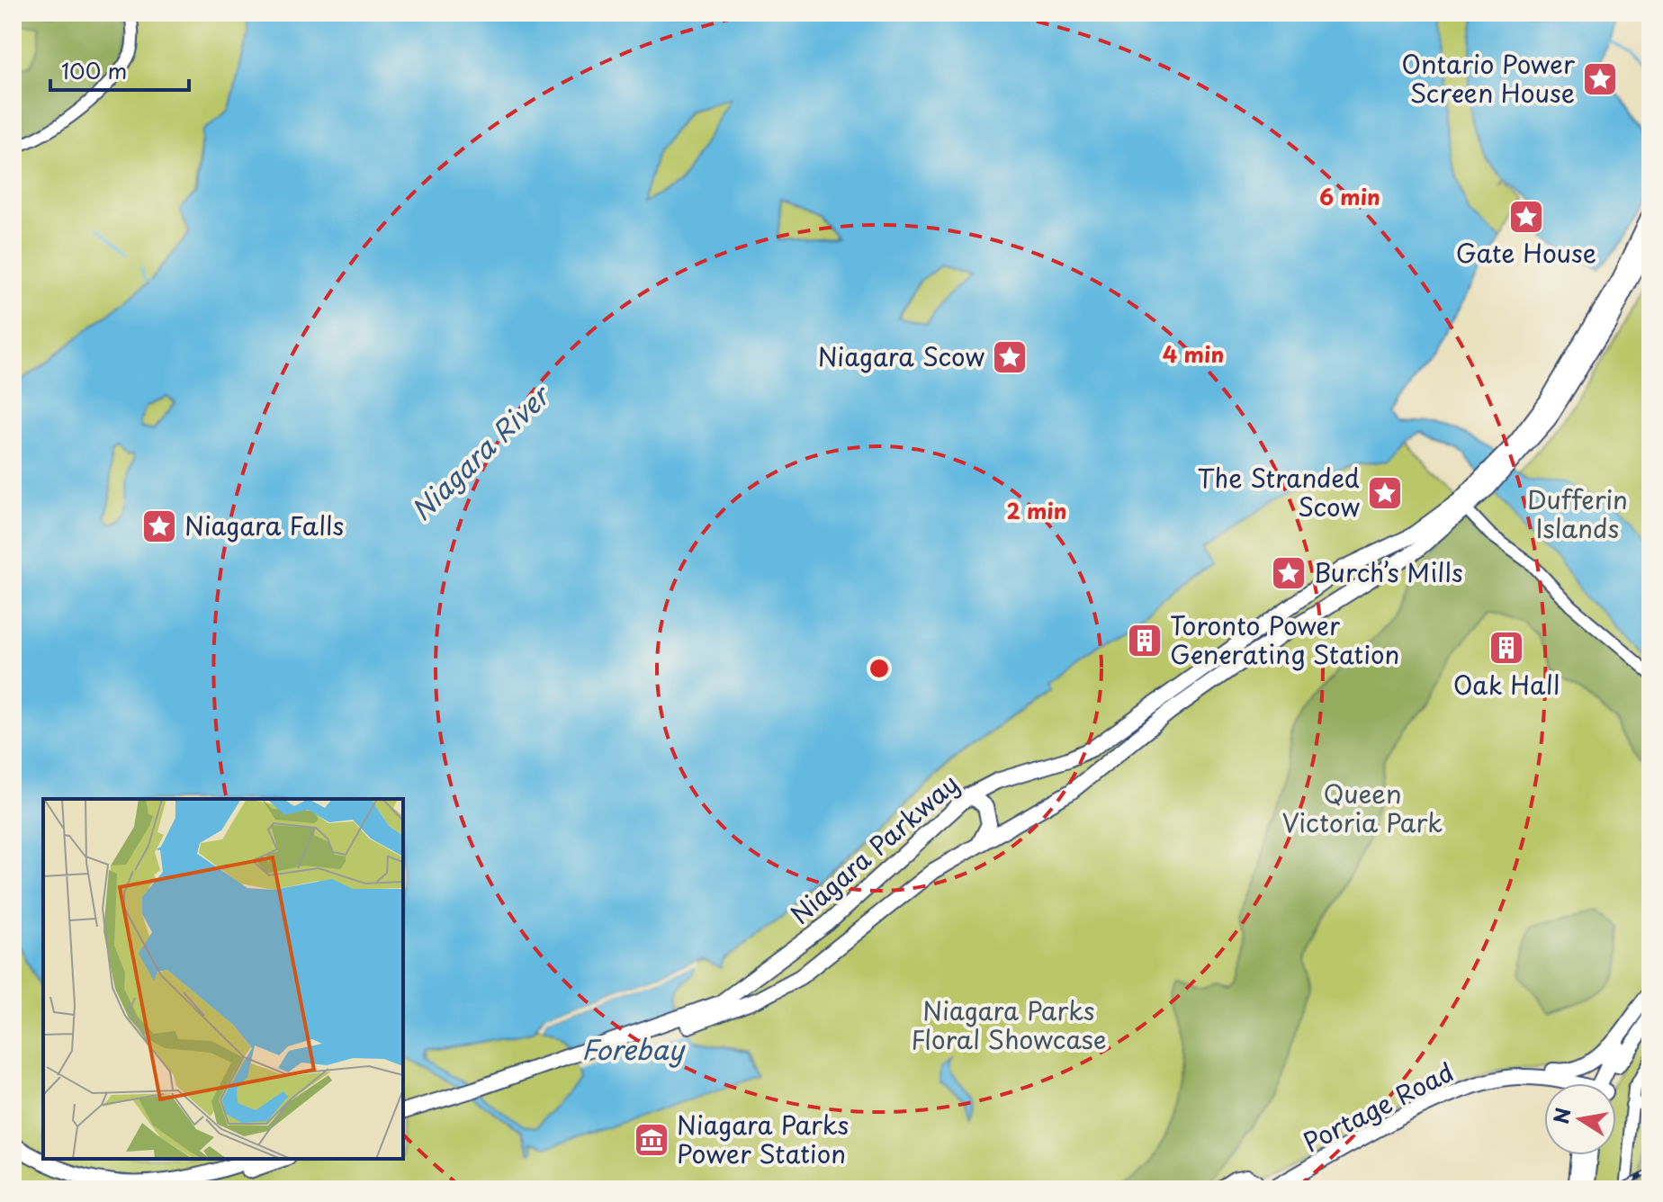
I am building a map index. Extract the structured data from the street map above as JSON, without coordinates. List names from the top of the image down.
{
  "streets": {
    "main road": ["Niagara Parkway", "Portage Road"]
  },
  "water": ["Niagara River", "Forebay"],
  "parks": ["Dufferin Islands", "Queen Victoria Park", "Niagara Parks Floral Showcase"],
  "places": {
    "place": [
      "Ontario Power Screen House",
      "Gate House",
      "Niagara Scow",
      "The Stranded Scow",
      "Niagara Falls",
      "Burch’s Mills"
    ],
    "building": ["Toronto Power Generating Station", "Oak Hall"],
    "museum": ["Niagara Parks Power Station"]
  },
  "scale_bar": "100 m",
  "north": "left",
  "rings": ["6 min", "4 min", "2 min"]
}
